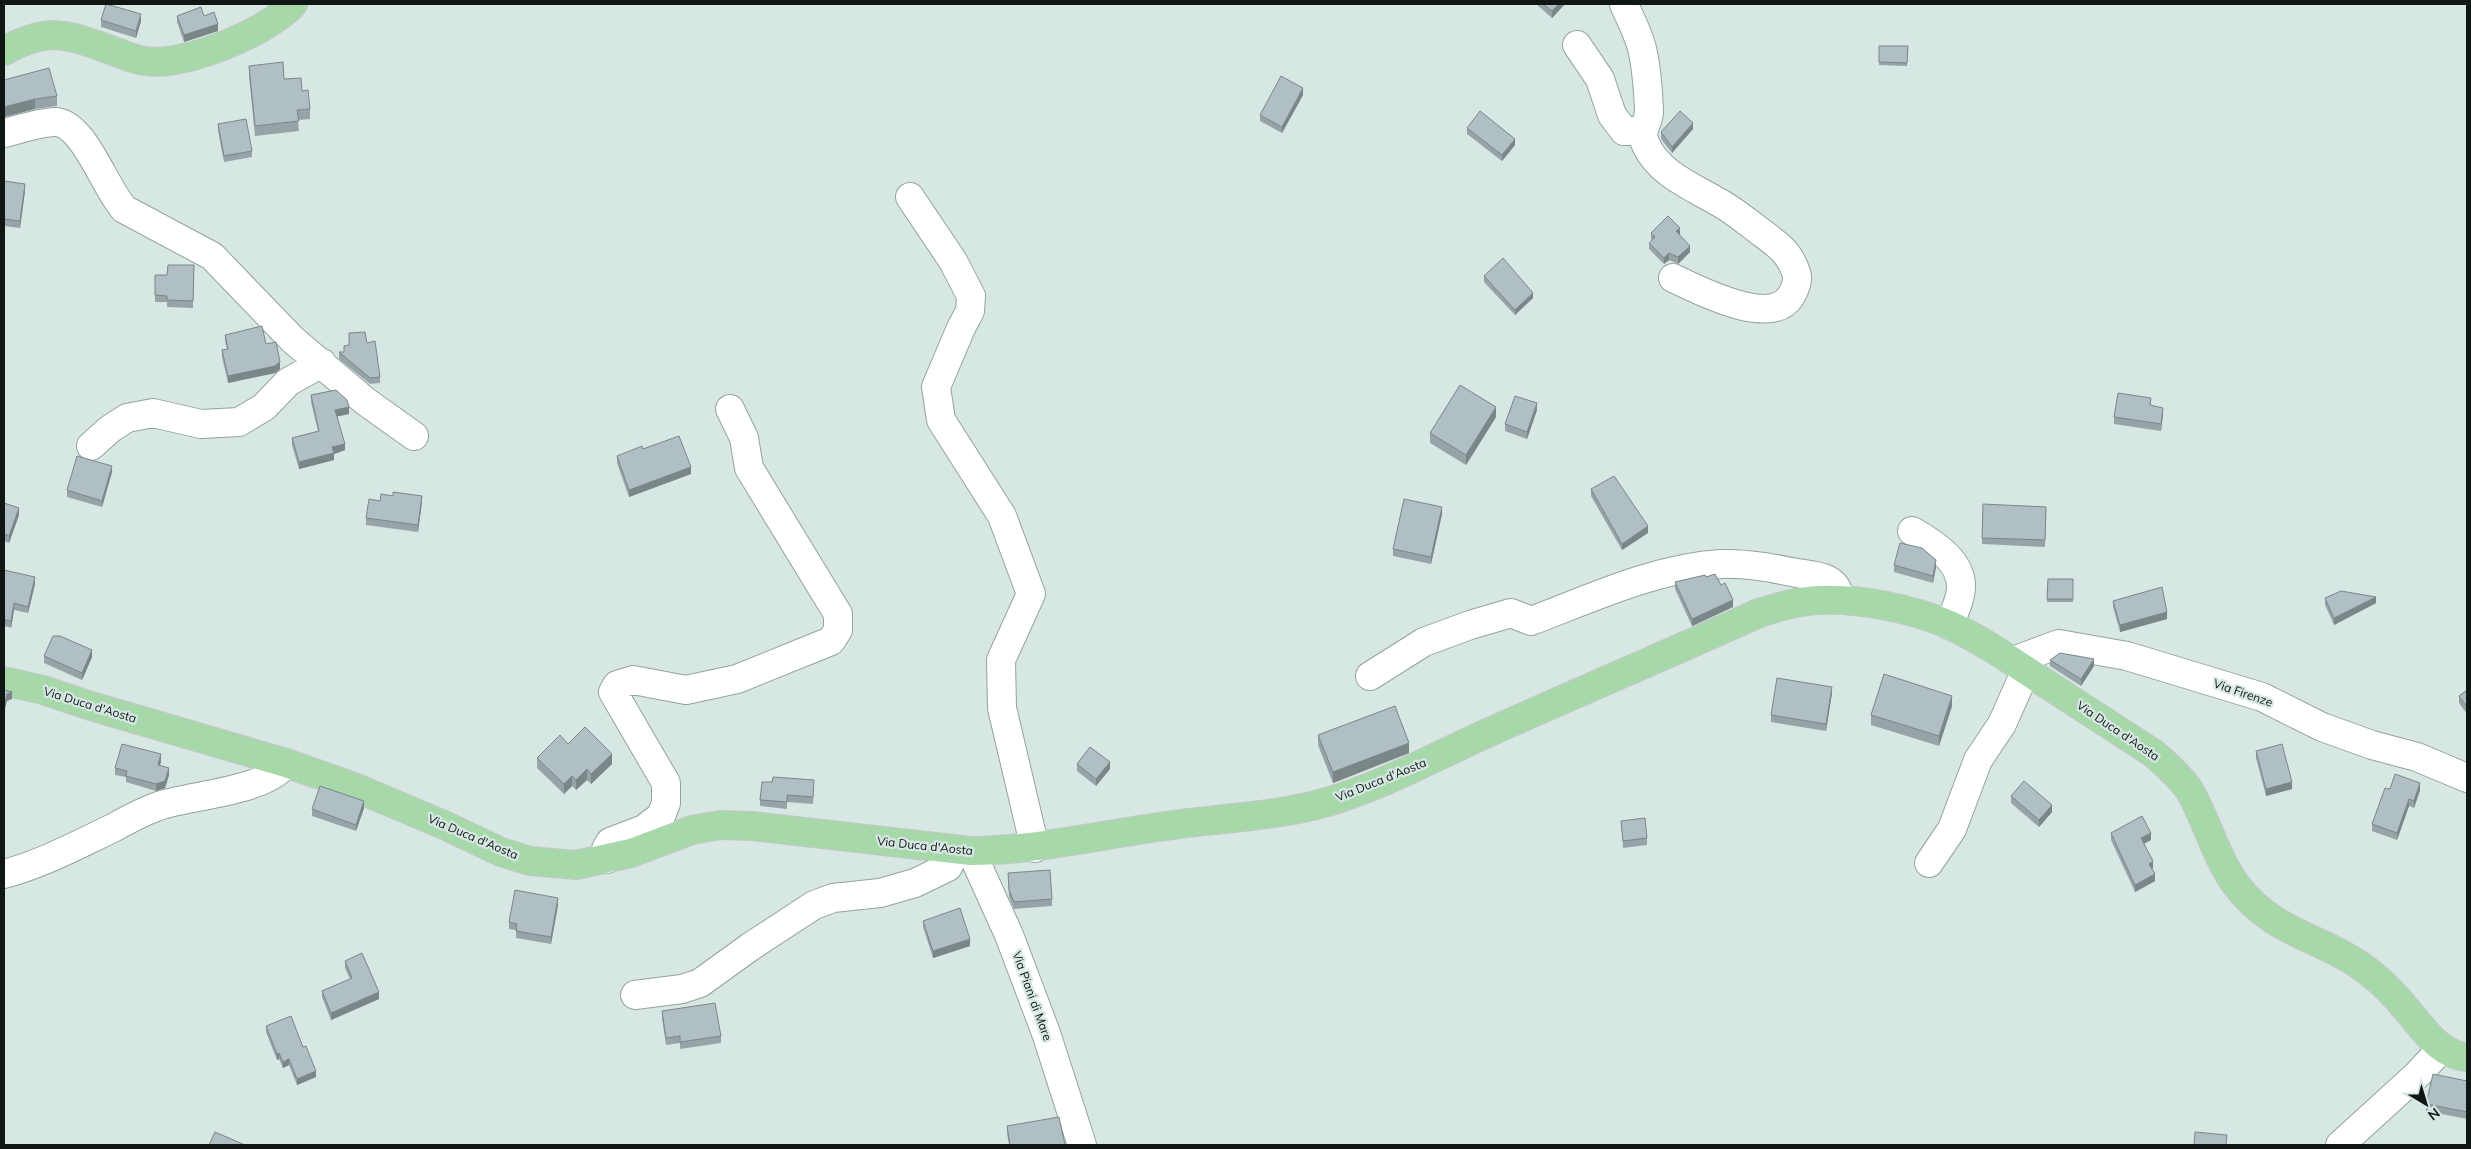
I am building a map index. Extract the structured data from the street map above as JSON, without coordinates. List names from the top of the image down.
{
  "streets": {
    "main road": ["Via Duca d'Aosta"],
    "street": ["Via Firenze", "Via Piani di Mare"]
  },
  "crossings": [
    ["Via Firenze", "Via Duca d'Aosta"],
    ["Via Duca d'Aosta", "Via Piani di Mare"]
  ],
  "north": "bottom right"
}
